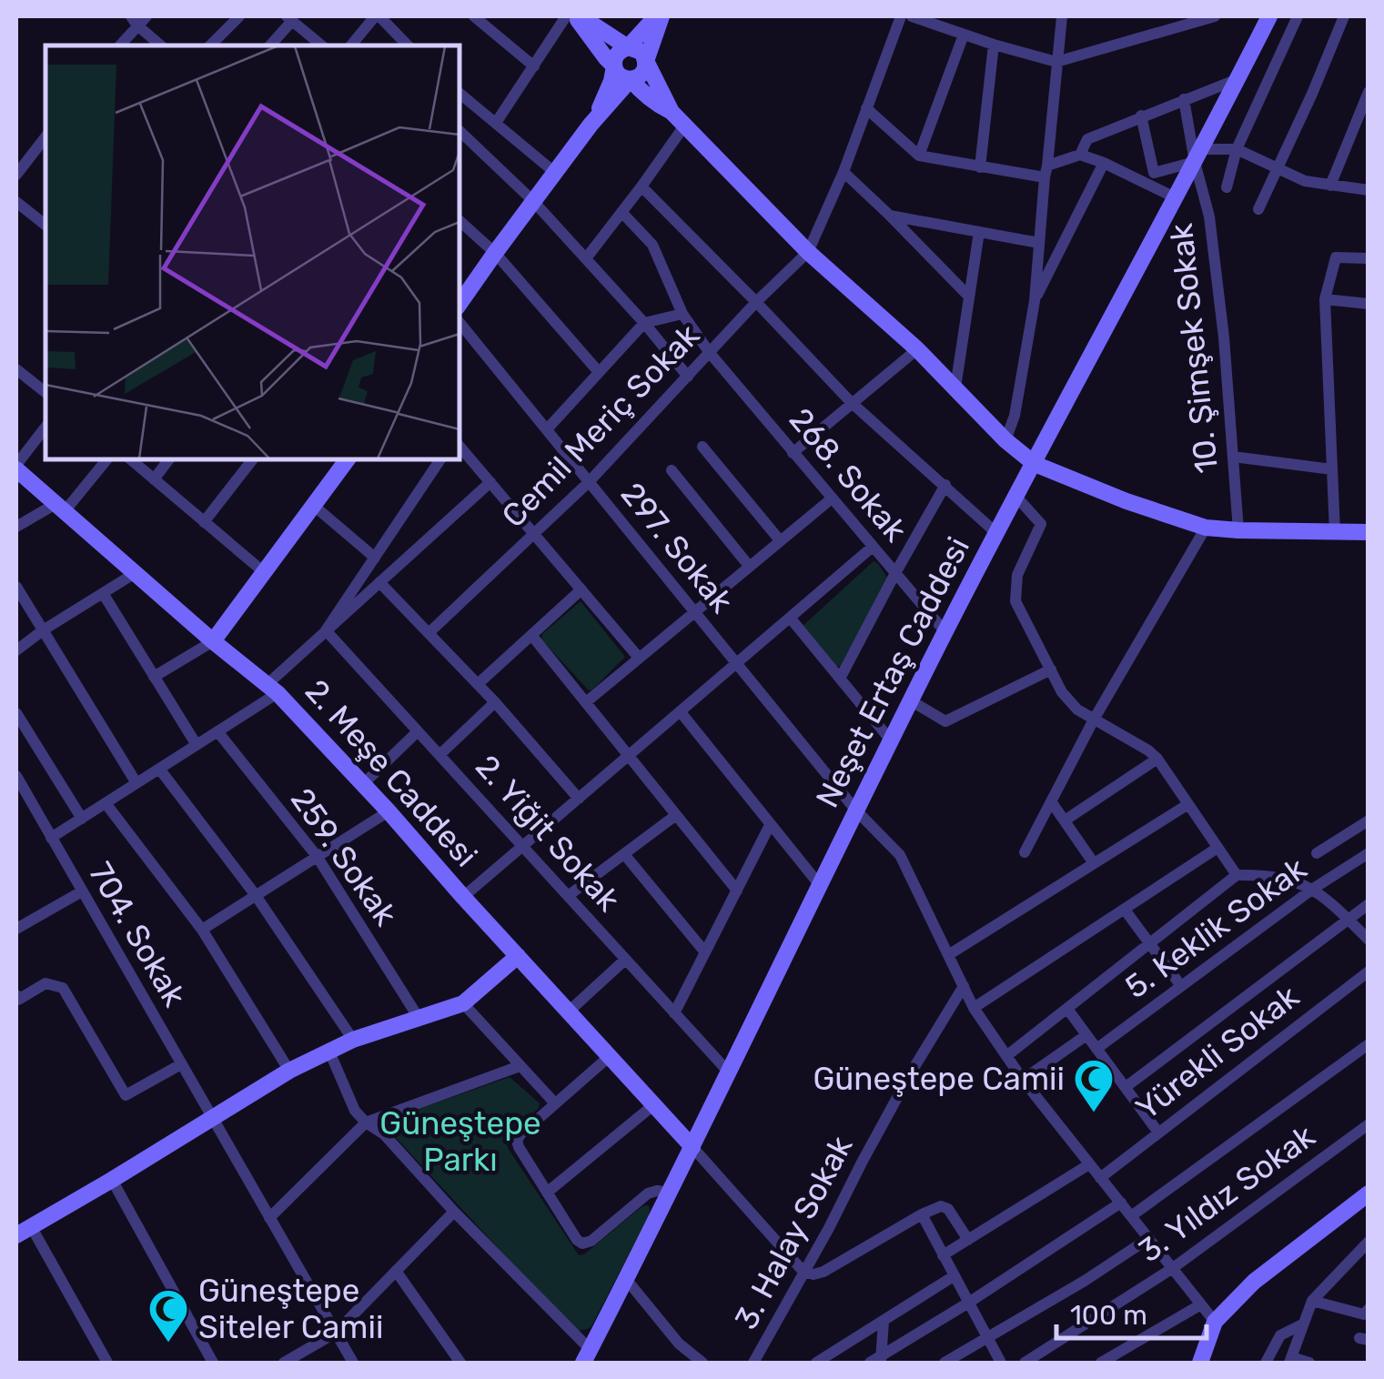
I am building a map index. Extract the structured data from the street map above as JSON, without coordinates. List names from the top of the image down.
{
  "streets": {
    "main road": ["Neşet Ertaş Caddesi", "2. Meşe Caddesi"],
    "street": [
      "10. Şimşek Sokak",
      "Cemil Meriç Sokak",
      "268. Sokak",
      "297. Sokak",
      "2. Yiğit Sokak",
      "259. Sokak",
      "5. Keklik Sokak",
      "704. Sokak",
      "Yürekli Sokak",
      "3. Yıldız Sokak",
      "3. Halay Sokak"
    ]
  },
  "crossings": [
    ["10. Şimşek Sokak", "Neşet Ertaş Caddesi"],
    ["Cemil Meriç Sokak", "268. Sokak"],
    ["Cemil Meriç Sokak", "297. Sokak"],
    ["268. Sokak", "Neşet Ertaş Caddesi"],
    ["297. Sokak", "Neşet Ertaş Caddesi"],
    ["297. Sokak", "Yürekli Sokak"],
    ["297. Sokak", "3. Yıldız Sokak"],
    ["297. Sokak", "3. Halay Sokak"],
    ["Neşet Ertaş Caddesi", "2. Meşe Caddesi"],
    ["Neşet Ertaş Caddesi", "2. Yiğit Sokak"]
  ],
  "parks": ["Güneştepe Parkı"],
  "places": {
    "mosque": ["Güneştepe Camii", "Güneştepe Siteler Camii"]
  },
  "scale_bar": "100 m"
}
